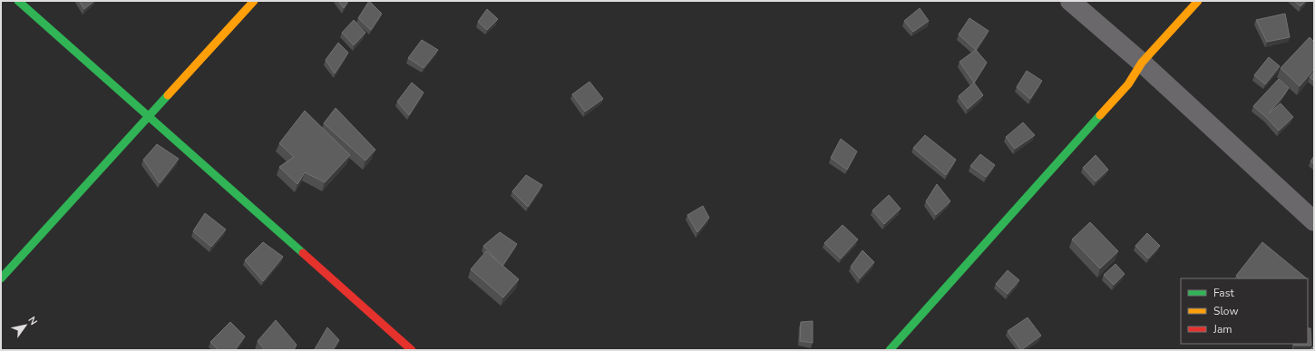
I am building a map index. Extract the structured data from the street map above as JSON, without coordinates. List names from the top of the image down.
{
  "legend": ["Fast", "Slow", "Jam"],
  "north": "top right"
}
